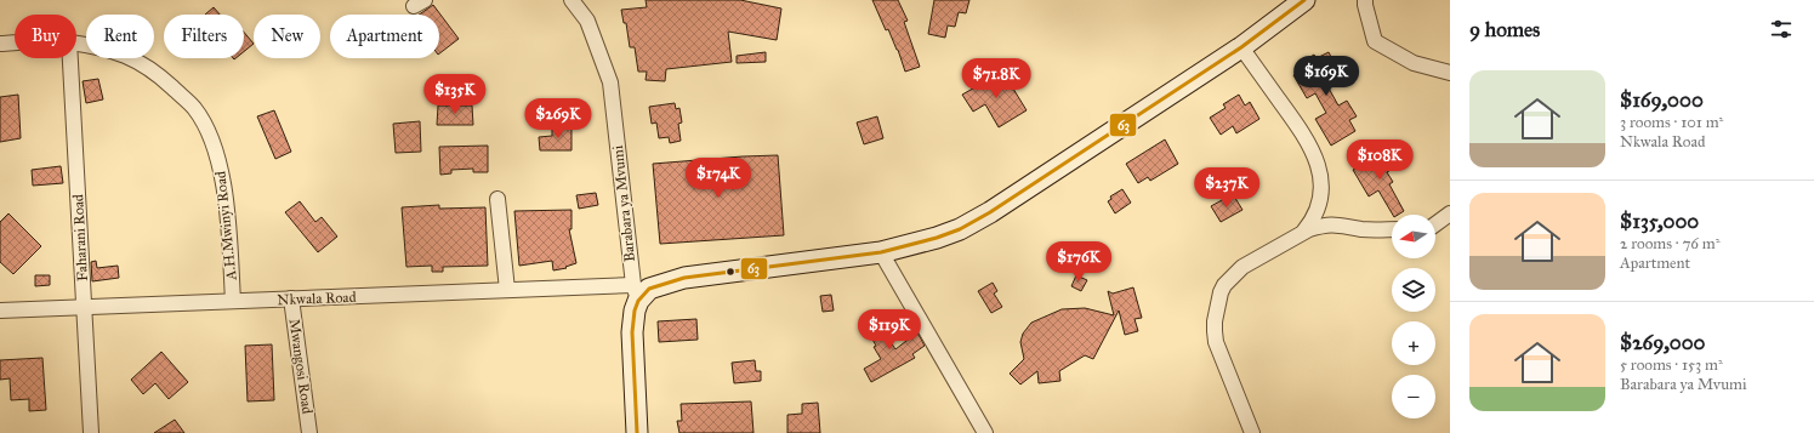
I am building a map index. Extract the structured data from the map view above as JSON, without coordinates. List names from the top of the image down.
{
  "streets": {
    "street": [
      "Barabara ya Mvumi",
      "A.H.Mwinyi Road",
      "Faharani Road",
      "Nkwala Road",
      "Mwangosi Road"
    ]
  },
  "crossings": [
    ["Barabara ya Mvumi", "Nkwala Road"],
    ["A.H.Mwinyi Road", "Nkwala Road"],
    ["Faharani Road", "Nkwala Road"],
    ["Nkwala Road", "Mwangosi Road"]
  ],
  "lines": ["transit line 63"],
  "north": "left",
  "page": {
    "heading": "9 homes",
    "chip": [
      "Buy",
      "Rent",
      "Filters",
      "New",
      "Apartment"
    ],
    "price": [
      "$169K",
      "$71.8K",
      "$135K",
      "$269K",
      "$108K",
      "$174K",
      "$237K",
      "$176K",
      "$119K"
    ],
    "list": [
      {
        "name": "$169,000",
        "note": "3 rooms · 101 m² · Nkwala Road"
      },
      {
        "name": "$135,000",
        "note": "2 rooms · 76 m² · Apartment"
      },
      {
        "name": "$269,000",
        "note": "5 rooms · 153 m² · Barabara ya Mvumi"
      }
    ],
    "map_buttons": ["+", "−"]
  }
}
